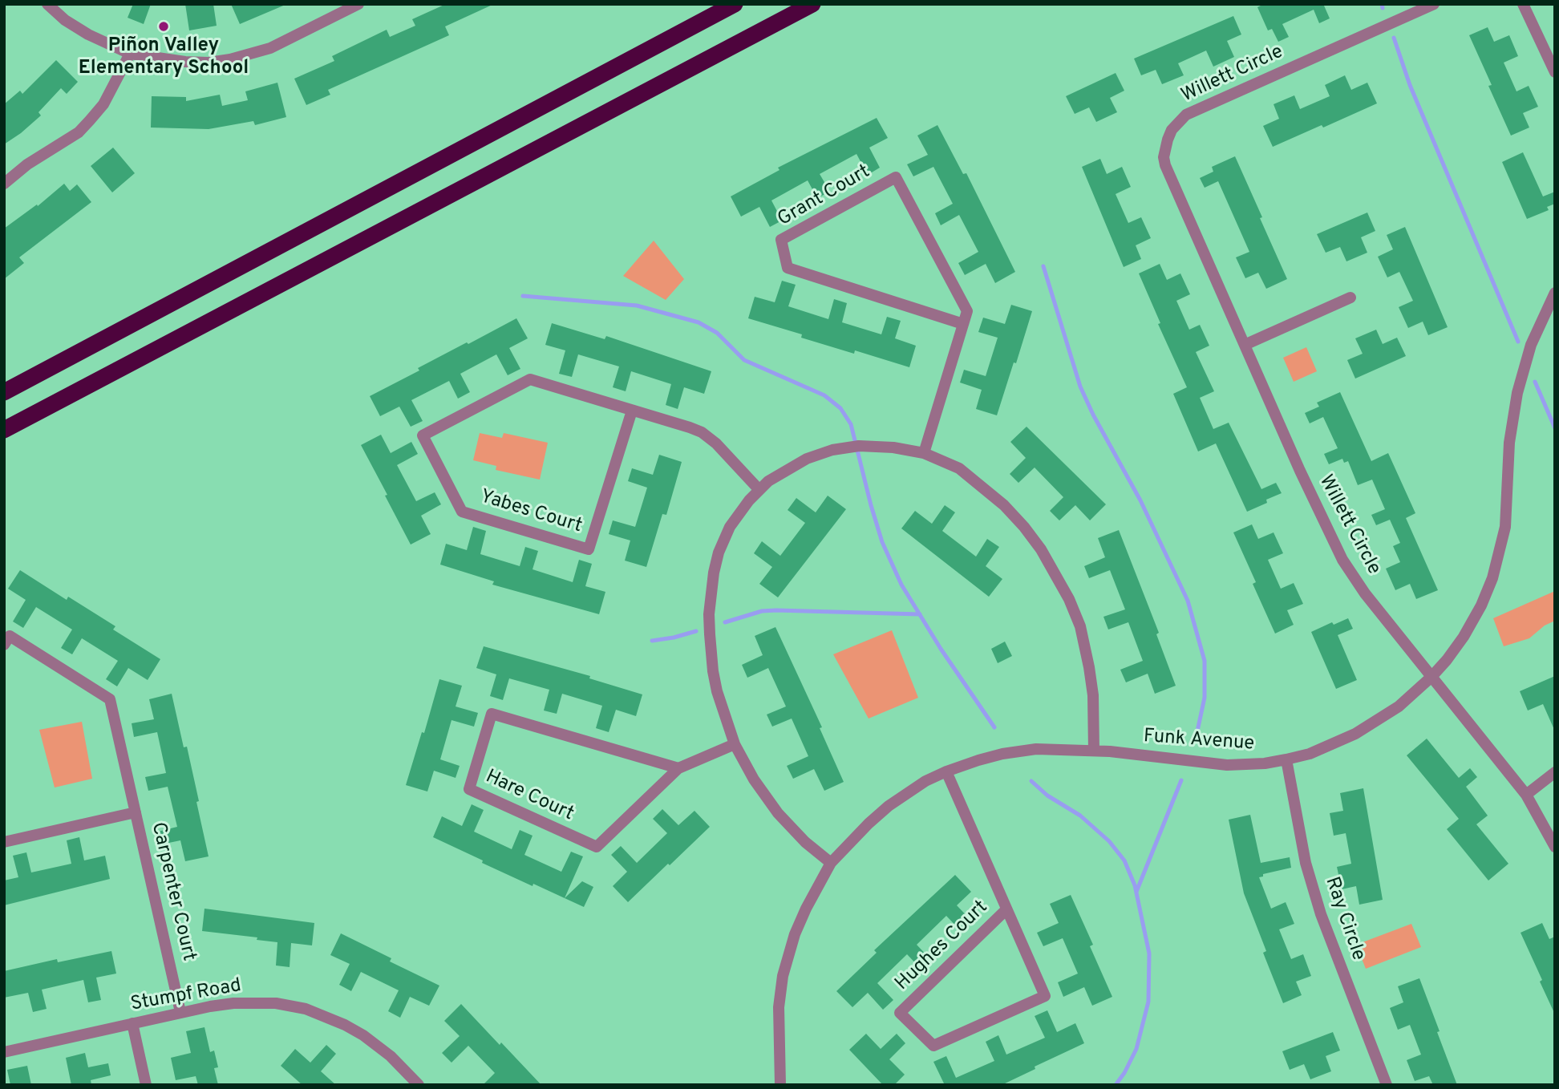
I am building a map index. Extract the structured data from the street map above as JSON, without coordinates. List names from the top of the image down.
{
  "streets": {
    "street": [
      "Willett Circle",
      "Grant Court",
      "Yabes Court",
      "Funk Avenue",
      "Hare Court",
      "Carpenter Court",
      "Ray Circle",
      "Hughes Court",
      "Stumpf Road"
    ]
  },
  "crossings": [
    ["Willett Circle", "Funk Avenue"],
    ["Funk Avenue", "Ray Circle"],
    ["Funk Avenue", "Hughes Court"],
    ["Carpenter Court", "Stumpf Road"]
  ],
  "places": ["Piñon Valley Elementary School"]
}
